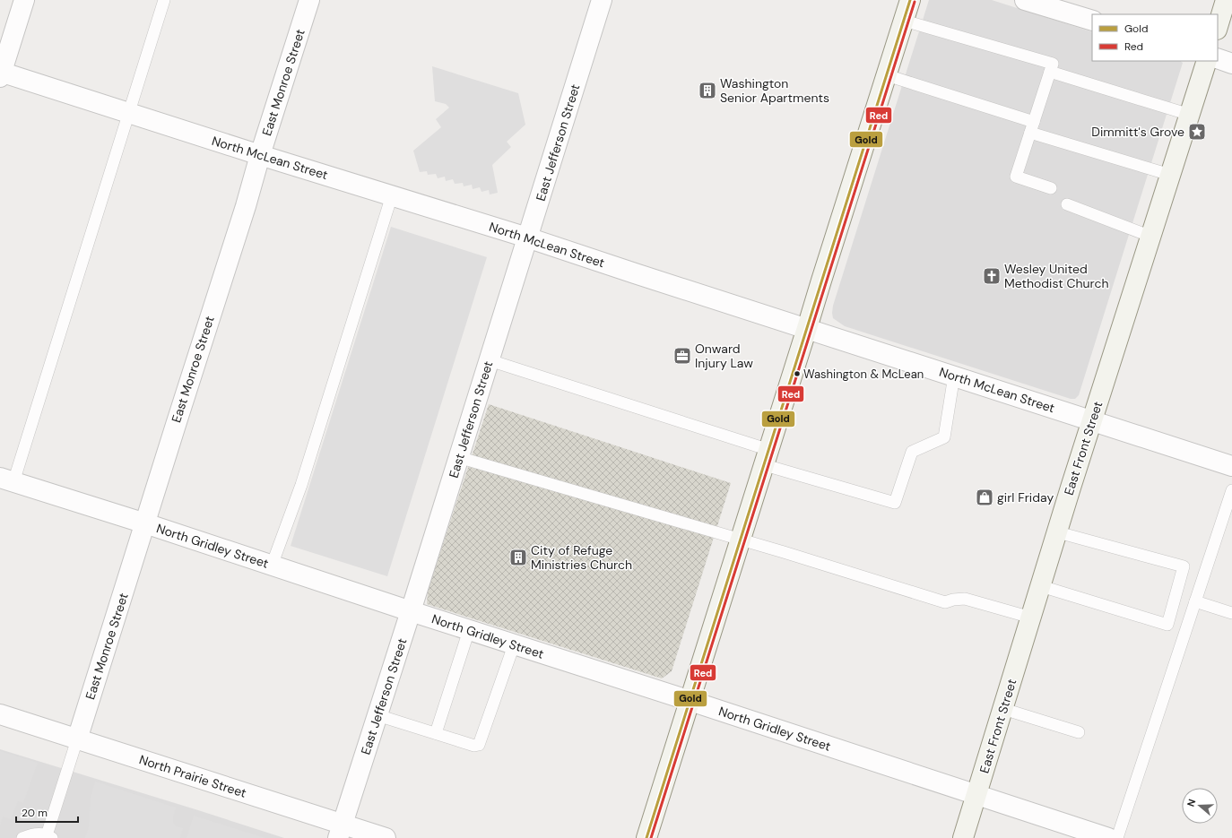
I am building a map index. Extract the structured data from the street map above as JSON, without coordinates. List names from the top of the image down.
{
  "streets": {
    "street": [
      "East Monroe Street",
      "East Jefferson Street",
      "North McLean Street",
      "East Front Street",
      "North Gridley Street",
      "North Prairie Street"
    ]
  },
  "crossings": [
    ["East Monroe Street", "North McLean Street"],
    ["East Monroe Street", "North Gridley Street"],
    ["East Monroe Street", "North Prairie Street"],
    ["East Jefferson Street", "North McLean Street"],
    ["East Jefferson Street", "North Gridley Street"],
    ["East Jefferson Street", "North Prairie Street"],
    ["North McLean Street", "East Front Street"],
    ["East Front Street", "North Gridley Street"]
  ],
  "places": {
    "building": ["Washington Senior Apartments", "City of Refuge Ministries Church"],
    "place": ["Dimmitt's Grove"],
    "church": ["Wesley United Methodist Church"],
    "office": ["Onward Injury Law"],
    "other": ["Washington & McLean"],
    "shop": ["girl Friday"]
  },
  "lines": ["transit line Gold", "transit line Red"],
  "legend": ["Gold", "Red"],
  "scale_bar": "20 m",
  "north": "left"
}
